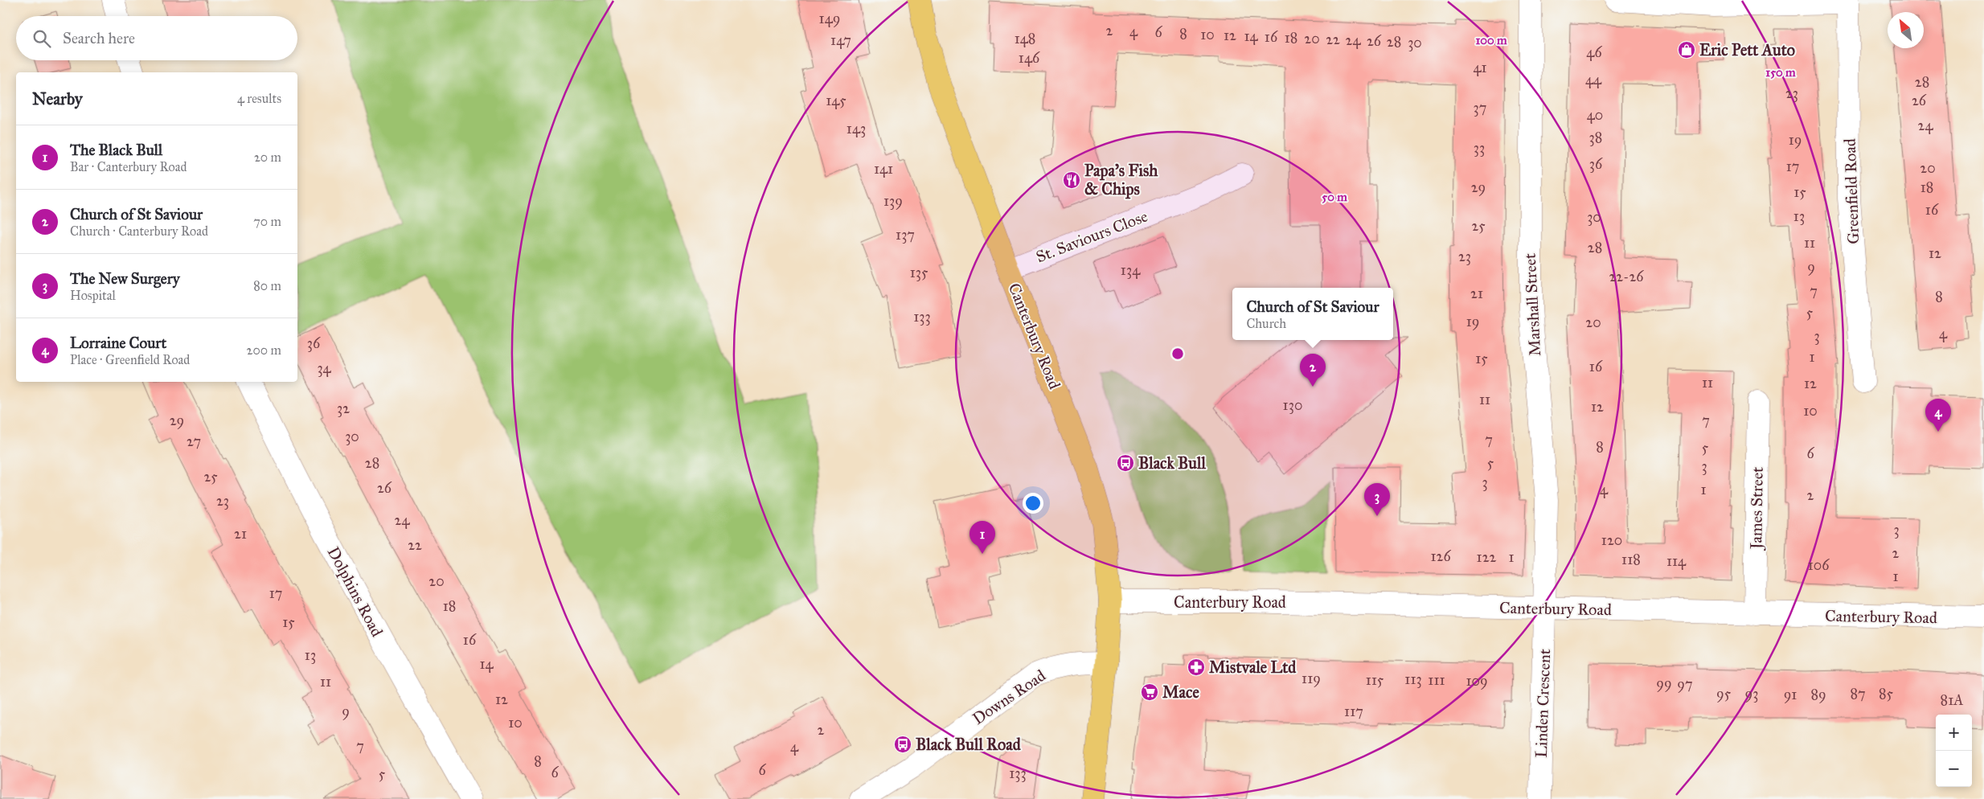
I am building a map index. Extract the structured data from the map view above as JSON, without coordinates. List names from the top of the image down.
{
  "streets": {
    "highway": ["Canterbury Road"],
    "street": [
      "Greenfield Road",
      "St. Saviours Close",
      "Marshall Street",
      "James Street",
      "Dolphins Road",
      "Downs Road",
      "Linden Crescent"
    ]
  },
  "crossings": [
    ["St. Saviours Close", "Canterbury Road"],
    ["Marshall Street", "Canterbury Road"],
    ["Marshall Street", "Linden Crescent"],
    ["Canterbury Road", "James Street"],
    ["Canterbury Road", "Linden Crescent"]
  ],
  "places": {
    "shop": ["Eric Pett Auto"],
    "restaurant": ["Papa's Fish & Chips"],
    "bus stop": ["Black Bull", "Black Bull Road"],
    "pharmacy": ["Mistvale Ltd"],
    "supermarket": ["Mace"]
  },
  "house_numbers": [
    "149",
    "2",
    "4",
    "6",
    "8",
    "10",
    "12",
    "14",
    "16",
    "18",
    "148",
    "20",
    "22",
    "147",
    "24",
    "26",
    "28",
    "30",
    "46",
    "146",
    "41",
    "44",
    "28",
    "23",
    "145",
    "26",
    "37",
    "40",
    "24",
    "143",
    "38",
    "19",
    "33",
    "36",
    "17",
    "20",
    "141",
    "29",
    "18",
    "15",
    "139",
    "16",
    "13",
    "30",
    "25",
    "137",
    "11",
    "28",
    "12",
    "23",
    "9",
    "134",
    "135",
    "22-26",
    "7",
    "21",
    "8",
    "5",
    "133",
    "19",
    "20",
    "4",
    "3",
    "36",
    "1",
    "15",
    "16",
    "34",
    "11",
    "12",
    "11",
    "130",
    "12",
    "32",
    "10",
    "29",
    "7",
    "30",
    "7",
    "27",
    "8",
    "5",
    "6",
    "28",
    "5",
    "3",
    "25",
    "3",
    "26",
    "4",
    "1",
    "2",
    "23",
    "24",
    "3",
    "21",
    "120",
    "22",
    "2",
    "126",
    "122",
    "1",
    "118",
    "114",
    "106",
    "1",
    "20",
    "17",
    "18",
    "15",
    "16",
    "13",
    "14",
    "119",
    "113",
    "115",
    "111",
    "109",
    "11",
    "99",
    "97",
    "95",
    "93",
    "87",
    "85",
    "91",
    "89",
    "12",
    "81A",
    "9",
    "117",
    "10",
    "2",
    "7",
    "4",
    "8",
    "6",
    "6",
    "133",
    "5"
  ],
  "north": "top left",
  "page": {
    "search": "Search here",
    "heading": ["Nearby", "4 results"],
    "list": [
      {
        "mark": "1",
        "name": "The Black Bull",
        "note": "Bar · Canterbury Road",
        "value": "20 m"
      },
      {
        "mark": "2",
        "name": "Church of St Saviour",
        "note": "Church · Canterbury Road",
        "value": "70 m"
      },
      {
        "mark": "3",
        "name": "The New Surgery",
        "note": "Hospital",
        "value": "80 m"
      },
      {
        "mark": "4",
        "name": "Lorraine Court",
        "note": "Place · Greenfield Road",
        "value": "200 m"
      }
    ],
    "popup": ["Church of St Saviour", "Church"],
    "pins": [
      "2",
      "4",
      "3",
      "1"
    ],
    "map_buttons": ["+", "−"]
  },
  "rings": ["100 m", "150 m", "50 m"]
}
